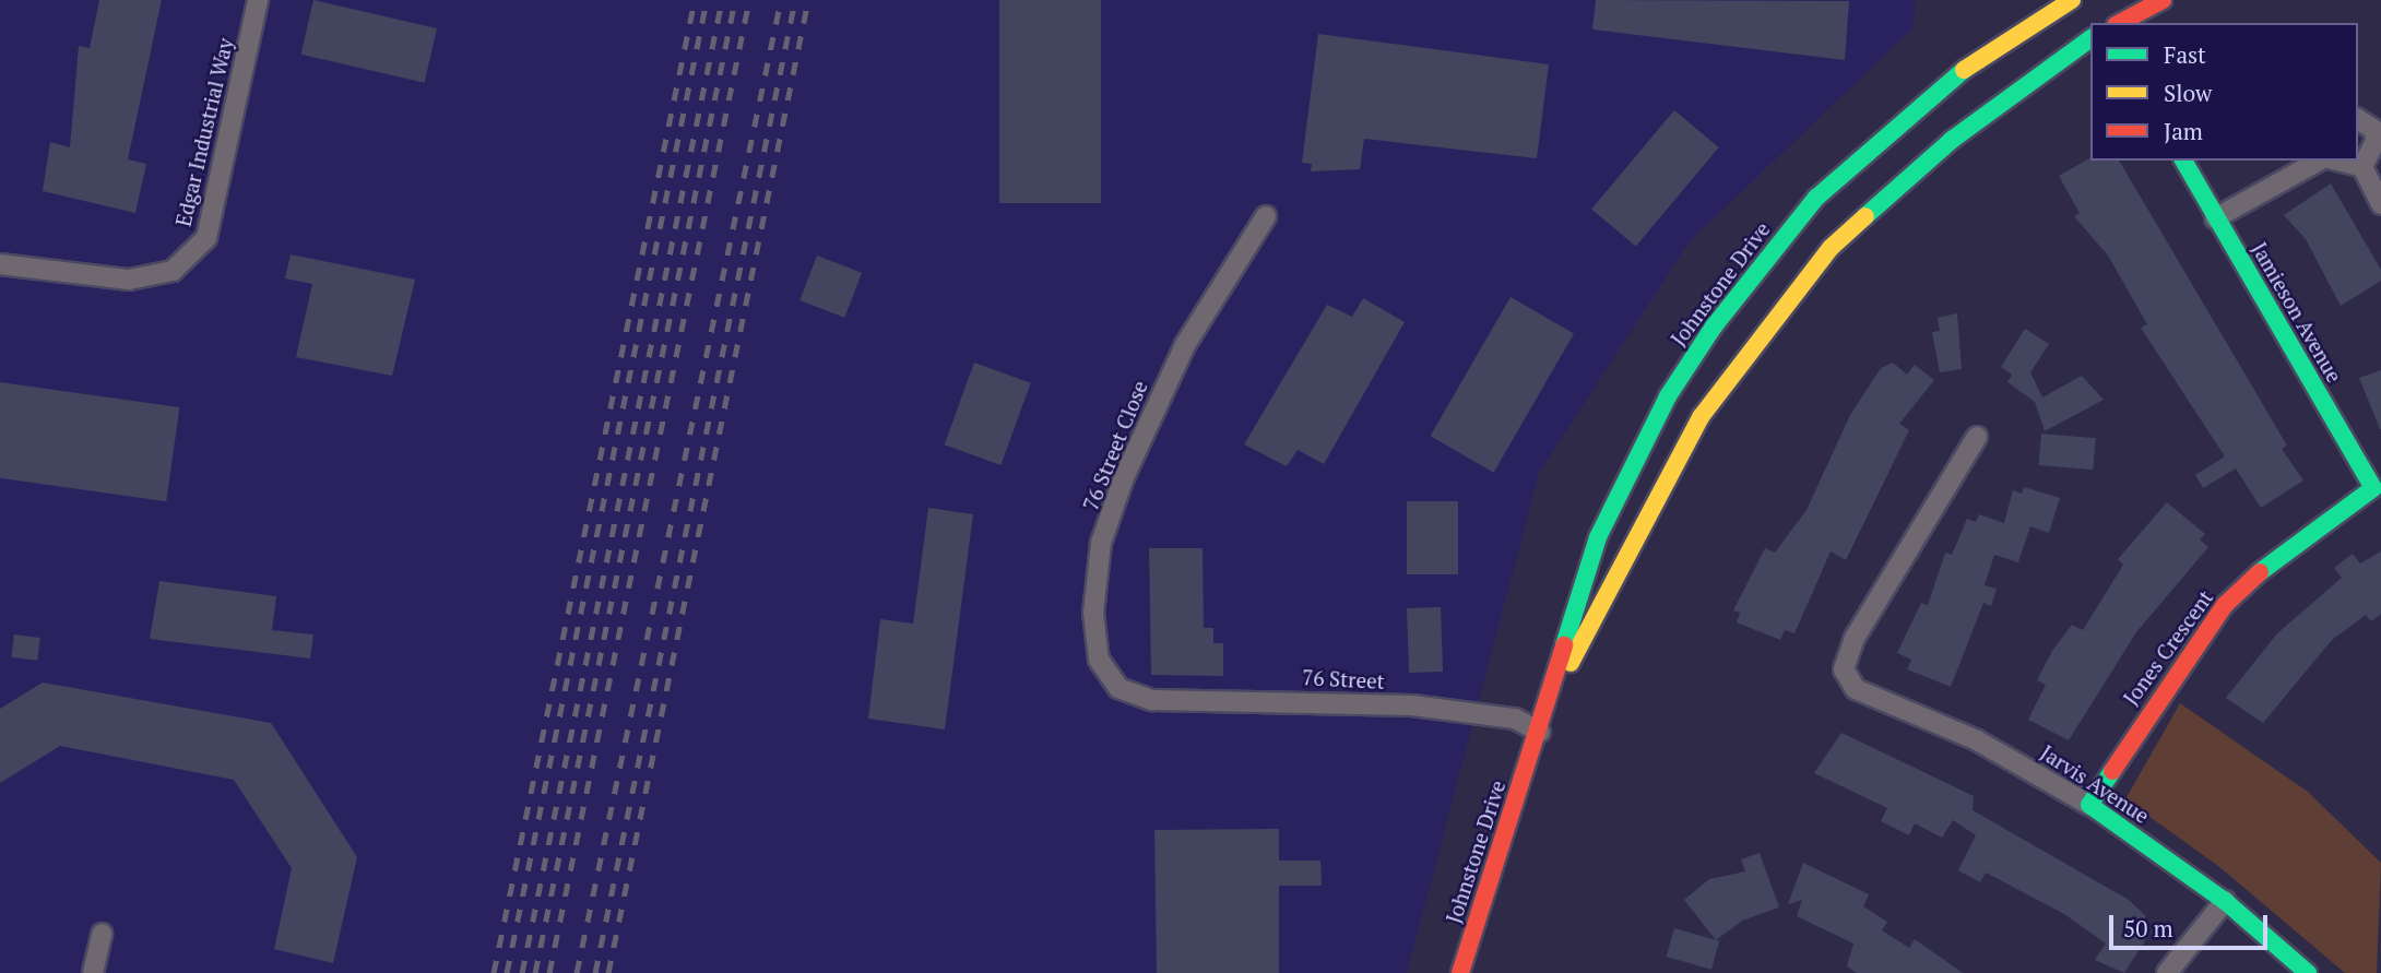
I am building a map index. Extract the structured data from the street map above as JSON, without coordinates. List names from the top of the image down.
{
  "streets": {
    "main road": [
      "Johnstone Drive",
      "Jamieson Avenue",
      "Jones Crescent",
      "Jarvis Avenue"
    ],
    "street": ["Edgar Industrial Way", "76 Street Close", "76 Street"]
  },
  "crossings": [
    ["Johnstone Drive", "76 Street"],
    ["Jamieson Avenue", "Jones Crescent"],
    ["76 Street Close", "76 Street"],
    ["Jones Crescent", "Jarvis Avenue"]
  ],
  "legend": ["Fast", "Slow", "Jam"],
  "scale_bar": "50 m"
}
